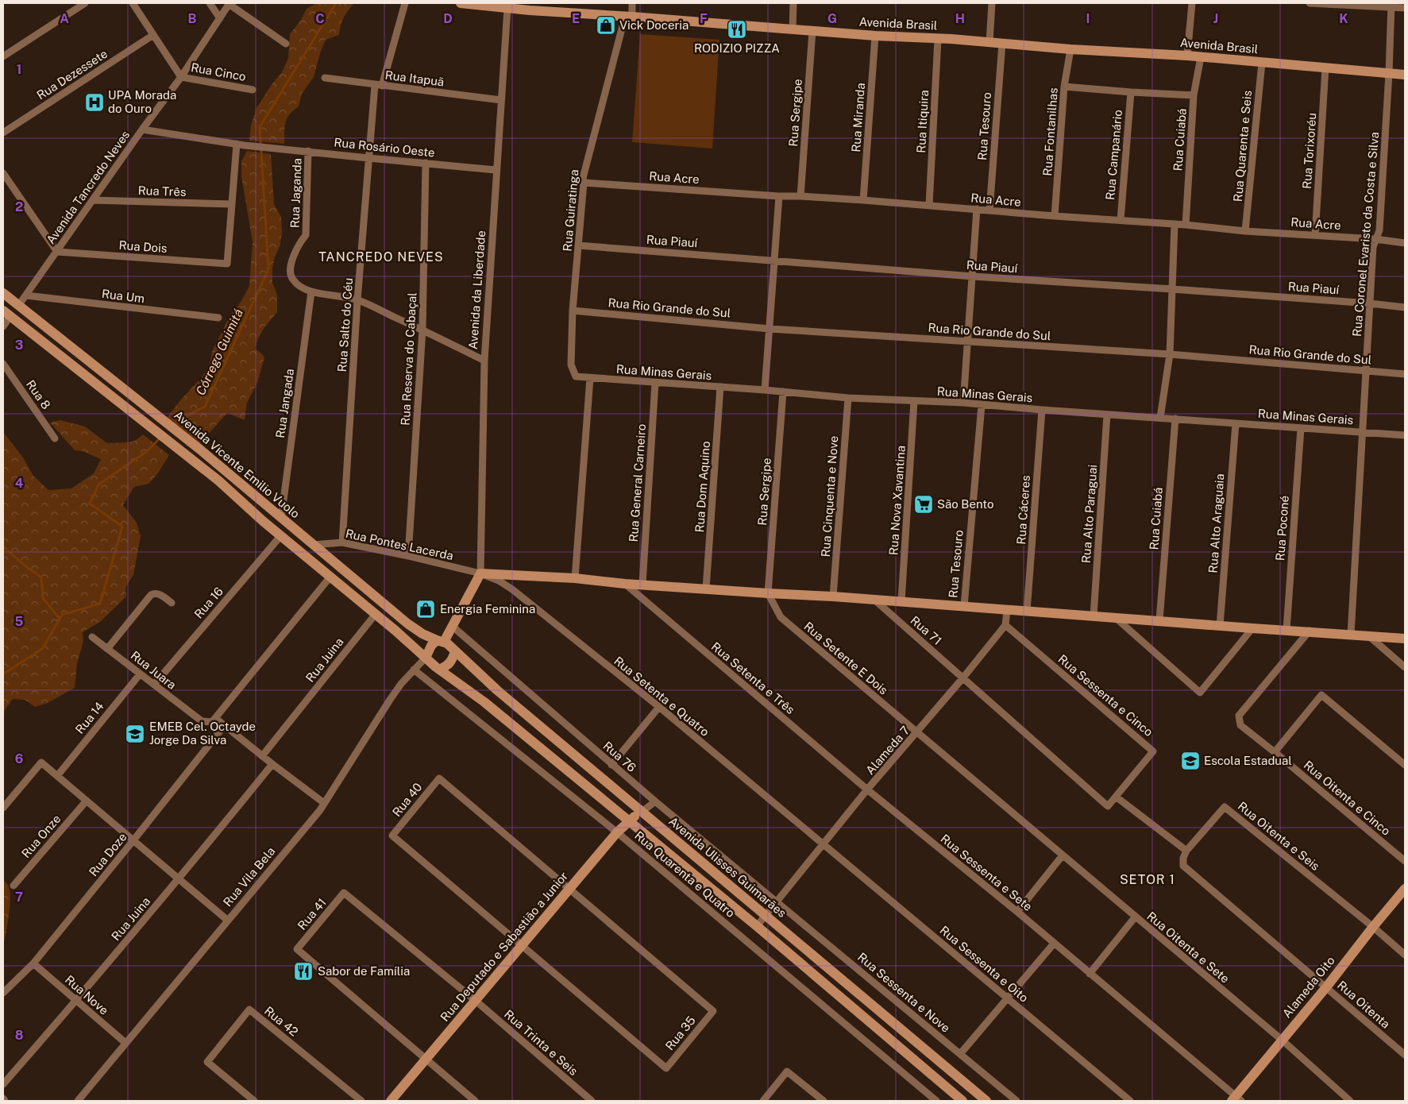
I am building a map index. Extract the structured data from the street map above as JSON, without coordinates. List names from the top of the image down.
{
  "streets": {
    "main road": [
      "Avenida Brasil",
      "Avenida Vicente Emilio Vuolo",
      "Avenida Ulisses Guimarães",
      "Rua Deputado e Sabastião a Junior",
      "Alameda Oito"
    ],
    "street": [
      "Rua Cinco",
      "Rua Dezessete",
      "Rua Itapuã",
      "Rua Sergipe",
      "Rua Miranda",
      "Rua Itiquira",
      "Rua Tesouro",
      "Rua Fontanilhas",
      "Rua Cuiabá",
      "Rua Quarenta e Seis",
      "Rua Rosário Oeste",
      "Rua Torixoréu",
      "Rua Campanário",
      "Rua Acre",
      "Avenida Tancredo Neves",
      "Rua Três",
      "Rua Jaganda",
      "Rua Guiratinga",
      "Rua Coronel Evaristo da Costa e Silva",
      "Rua Piauí",
      "Rua Dois",
      "Avenida da Liberdade",
      "Rua Um",
      "Rua Rio Grande do Sul",
      "Rua Salto do Céu",
      "Rua Reserva do Cabaçal",
      "Rua Minas Gerais",
      "Rua 8",
      "Rua Jangada",
      "Rua General Carneiro",
      "Rua Dom Aquino",
      "Rua Cinquenta e Nove",
      "Rua Nova Xavantina",
      "Rua Cáceres",
      "Rua Alto Paraguai",
      "Rua Alto Araguaia",
      "Rua Poconé",
      "Rua Pontes Lacerda",
      "Rua 16",
      "Rua 71",
      "Rua Setente E Dois",
      "Rua Juina",
      "Rua Juara",
      "Rua Setenta e Três",
      "Rua Sessenta e Cinco",
      "Rua Setenta e Quatro",
      "Rua 14",
      "Alameda 7",
      "Rua 76",
      "Rua Oitenta e Cinco",
      "Rua 40",
      "Rua Onze",
      "Rua Oitenta e Seis",
      "Rua Doze",
      "Rua Sessenta e Sete",
      "Rua Quarenta e Quatro",
      "Rua Vila Bela",
      "Rua 41",
      "Rua Oitenta e Sete",
      "Rua Sessenta e Oito",
      "Rua Sessenta e Nove",
      "Rua Nove",
      "Rua Oitenta",
      "Rua 42",
      "Rua 35",
      "Rua Trinta e Seis"
    ]
  },
  "crossings": [
    ["Avenida Brasil", "Rua Sergipe"],
    ["Avenida Brasil", "Rua Miranda"],
    ["Avenida Brasil", "Rua Itiquira"],
    ["Avenida Brasil", "Rua Tesouro"],
    ["Avenida Brasil", "Rua Fontanilhas"],
    ["Avenida Brasil", "Rua Cuiabá"],
    ["Avenida Brasil", "Rua Quarenta e Seis"],
    ["Avenida Brasil", "Rua Torixoréu"],
    ["Avenida Brasil", "Rua Guiratinga"],
    ["Avenida Brasil", "Rua Coronel Evaristo da Costa e Silva"],
    ["Avenida Brasil", "Avenida da Liberdade"],
    ["Rua Cinco", "Avenida Tancredo Neves"],
    ["Rua Itapuã", "Avenida da Liberdade"],
    ["Rua Itapuã", "Rua Salto do Céu"],
    ["Rua Sergipe", "Rua Acre"],
    ["Rua Sergipe", "Rua Minas Gerais"],
    ["Rua Sergipe", "Rua Setente E Dois"],
    ["Rua Miranda", "Rua Acre"],
    ["Rua Itiquira", "Rua Acre"],
    ["Rua Tesouro", "Rua Acre"],
    ["Rua Tesouro", "Rua Minas Gerais"],
    ["Rua Fontanilhas", "Rua Acre"],
    ["Rua Cuiabá", "Rua Acre"],
    ["Rua Cuiabá", "Rua Minas Gerais"],
    ["Rua Quarenta e Seis", "Rua Acre"],
    ["Rua Rosário Oeste", "Rua Jaganda"],
    ["Rua Rosário Oeste", "Avenida da Liberdade"],
    ["Rua Rosário Oeste", "Rua Salto do Céu"],
    ["Rua Rosário Oeste", "Rua Reserva do Cabaçal"],
    ["Rua Torixoréu", "Rua Acre"],
    ["Rua Campanário", "Rua Acre"],
    ["Rua Acre", "Rua Guiratinga"],
    ["Rua Acre", "Rua Coronel Evaristo da Costa e Silva"],
    ["Avenida Tancredo Neves", "Rua Três"],
    ["Avenida Tancredo Neves", "Rua Dois"],
    ["Avenida Tancredo Neves", "Rua Um"],
    ["Avenida Tancredo Neves", "Avenida Vicente Emilio Vuolo"],
    ["Rua Três", "Rua Dois"],
    ["Rua Jaganda", "Rua Jangada"],
    ["Rua Guiratinga", "Rua Piauí"],
    ["Rua Guiratinga", "Rua Rio Grande do Sul"],
    ["Rua Guiratinga", "Rua Minas Gerais"],
    ["Rua Coronel Evaristo da Costa e Silva", "Rua Piauí"],
    ["Rua Coronel Evaristo da Costa e Silva", "Rua Rio Grande do Sul"],
    ["Rua Coronel Evaristo da Costa e Silva", "Rua Minas Gerais"],
    ["Avenida da Liberdade", "Rua Pontes Lacerda"],
    ["Avenida da Liberdade", "Rua Setenta e Quatro"],
    ["Rua Salto do Céu", "Rua Pontes Lacerda"],
    ["Rua Reserva do Cabaçal", "Rua Pontes Lacerda"],
    ["Rua Minas Gerais", "Rua General Carneiro"],
    ["Rua Minas Gerais", "Rua Dom Aquino"],
    ["Rua Minas Gerais", "Rua Cinquenta e Nove"],
    ["Rua Minas Gerais", "Rua Nova Xavantina"],
    ["Rua Minas Gerais", "Rua Cáceres"],
    ["Rua Minas Gerais", "Rua Alto Paraguai"],
    ["Rua Minas Gerais", "Rua Alto Araguaia"],
    ["Rua Minas Gerais", "Rua Poconé"],
    ["Rua Jangada", "Avenida Vicente Emilio Vuolo"],
    ["Avenida Vicente Emilio Vuolo", "Rua Pontes Lacerda"],
    ["Avenida Vicente Emilio Vuolo", "Rua 16"],
    ["Avenida Vicente Emilio Vuolo", "Rua Juina"],
    ["Avenida Vicente Emilio Vuolo", "Avenida Ulisses Guimarães"],
    ["Avenida Vicente Emilio Vuolo", "Rua Vila Bela"],
    ["Rua Pontes Lacerda", "Rua Setenta e Quatro"],
    ["Rua 16", "Rua Juara"],
    ["Rua 71", "Alameda 7"],
    ["Rua Setente E Dois", "Alameda 7"],
    ["Rua Juina", "Rua Nove"],
    ["Rua Juara", "Rua 14"],
    ["Rua Setenta e Três", "Alameda 7"],
    ["Rua Setenta e Três", "Rua Sessenta e Sete"],
    ["Rua Sessenta e Cinco", "Alameda 7"],
    ["Rua Setenta e Quatro", "Alameda 7"],
    ["Rua Setenta e Quatro", "Rua Sessenta e Oito"],
    ["Alameda 7", "Rua 76"],
    ["Alameda 7", "Avenida Ulisses Guimarães"],
    ["Alameda 7", "Rua Sessenta e Sete"],
    ["Alameda 7", "Rua Sessenta e Oito"],
    ["Alameda 7", "Rua Sessenta e Nove"],
    ["Rua 76", "Rua Sessenta e Nove"],
    ["Rua 40", "Rua Deputado e Sabastião a Junior"],
    ["Rua 40", "Rua 35"],
    ["Rua Oitenta e Seis", "Alameda Oito"],
    ["Rua Doze", "Rua Nove"],
    ["Avenida Ulisses Guimarães", "Rua Vila Bela"],
    ["Avenida Ulisses Guimarães", "Rua Deputado e Sabastião a Junior"],
    ["Rua Sessenta e Sete", "Rua Oitenta e Sete"],
    ["Rua Quarenta e Quatro", "Rua Vila Bela"],
    ["Rua Quarenta e Quatro", "Rua Deputado e Sabastião a Junior"],
    ["Rua Vila Bela", "Rua Nove"],
    ["Rua 41", "Rua Deputado e Sabastião a Junior"],
    ["Rua 41", "Rua Trinta e Seis"],
    ["Rua Deputado e Sabastião a Junior", "Rua 35"],
    ["Rua Deputado e Sabastião a Junior", "Rua Trinta e Seis"],
    ["Rua Oitenta e Sete", "Alameda Oito"],
    ["Alameda Oito", "Rua Oitenta"]
  ],
  "districts": ["TANCREDO NEVES", "SETOR 1"],
  "water": ["Córrego Guimitá"],
  "places": {
    "shop": ["Vick Doceria", "Energia Feminina"],
    "restaurant": ["RODIZIO PIZZA", "Sabor de Família"],
    "hospital": ["UPA Morada do Ouro"],
    "supermarket": ["São Bento"],
    "school or university": ["EMEB Cel. Octayde Jorge Da Silva", "Escola Estadual"]
  },
  "grid": {
    "columns": [
      "A",
      "B",
      "C",
      "D",
      "E",
      "F",
      "G",
      "H",
      "I",
      "J",
      "K"
    ],
    "rows": [
      "1",
      "2",
      "3",
      "4",
      "5",
      "6",
      "7",
      "8"
    ]
  }
}
